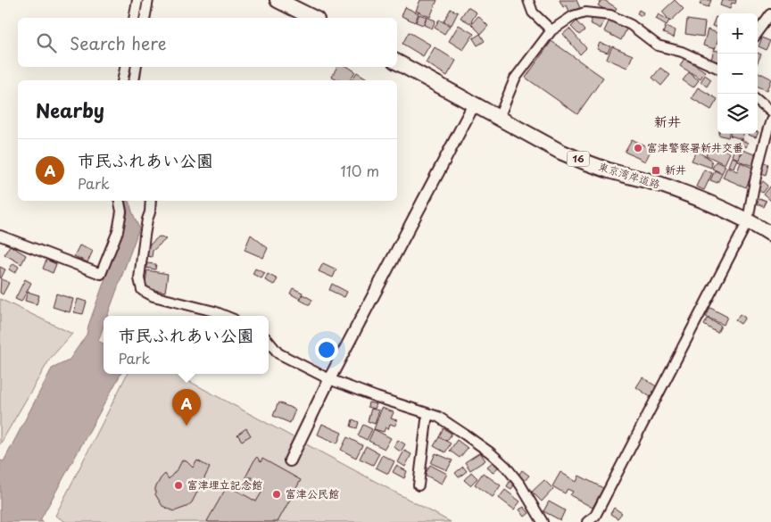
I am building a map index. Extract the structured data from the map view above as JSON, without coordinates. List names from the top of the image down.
{
  "streets": {
    "highway": ["16", "東京湾岸道路"]
  },
  "districts": ["新井"],
  "places": {
    "other": ["富津警察署新井交番", "富津埋立記念館", "富津公民館"],
    "transit": ["新井"]
  },
  "page": {
    "map_buttons": ["+", "−"],
    "search": "Search here",
    "heading": "Nearby",
    "list": [
      {
        "mark": "A",
        "name": "市民ふれあい公園",
        "note": "Park",
        "value": "110 m"
      }
    ],
    "popup": ["市民ふれあい公園", "Park"],
    "pins": "A"
  }
}
